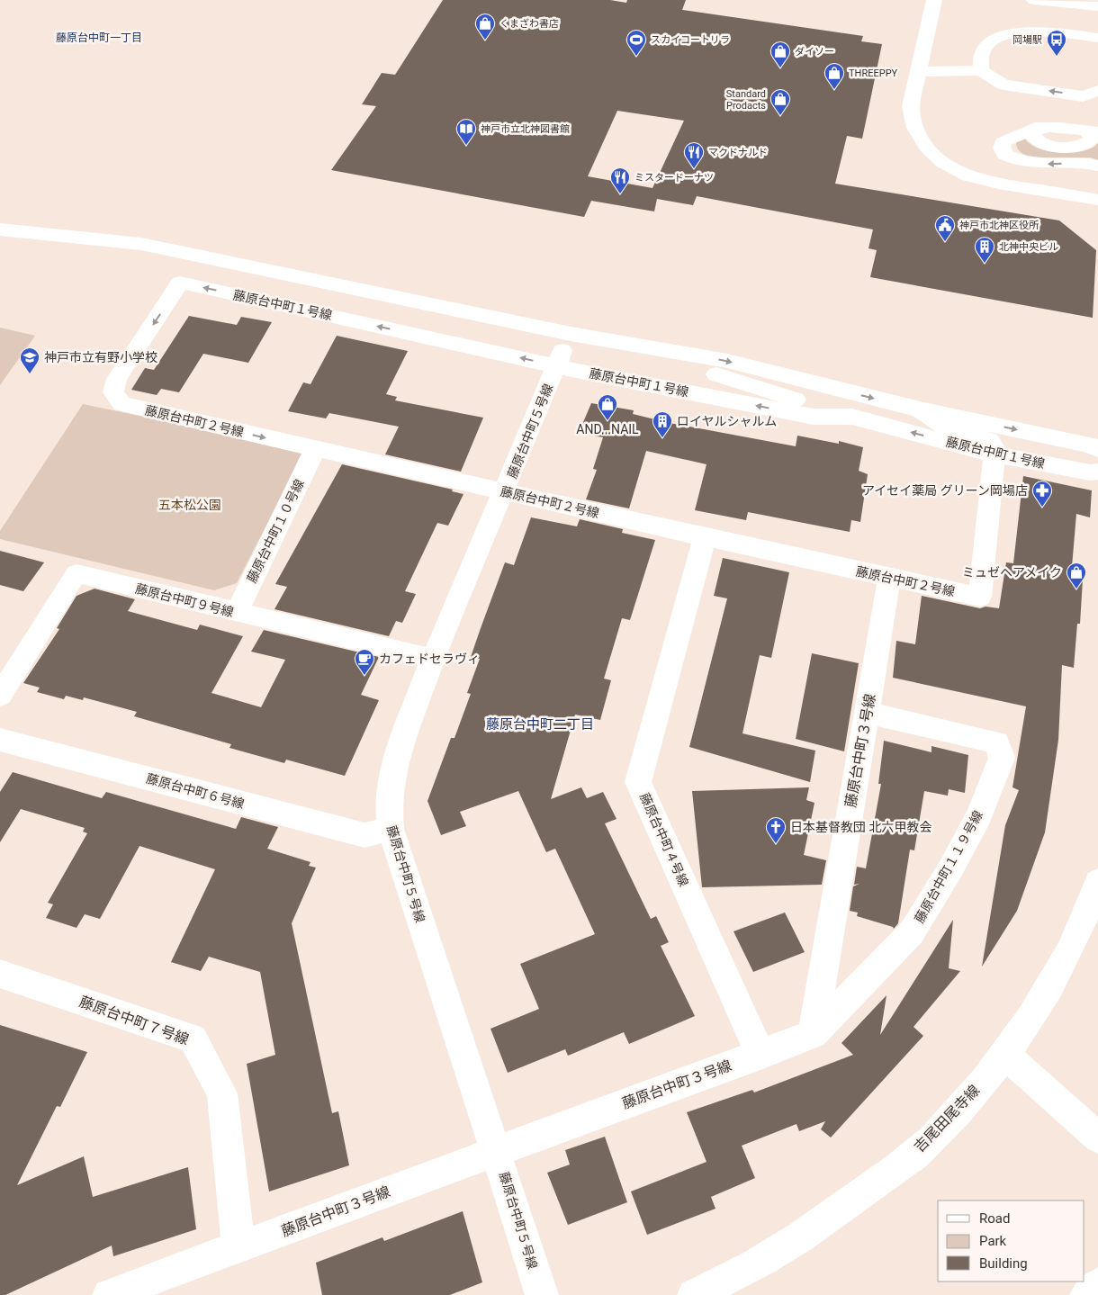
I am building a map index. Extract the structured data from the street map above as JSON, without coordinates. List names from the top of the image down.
{
  "streets": {
    "street": [
      "藤原台中町１号線",
      "藤原台中町２号線",
      "藤原台中町５号線",
      "藤原台中町１０号線",
      "藤原台中町９号線",
      "藤原台中町３号線",
      "藤原台中町６号線",
      "藤原台中町４号線",
      "藤原台中町１１９号線",
      "藤原台中町７号線",
      "吉尾田尾寺線"
    ]
  },
  "crossings": [
    ["藤原台中町１号線", "藤原台中町２号線"],
    ["藤原台中町１号線", "藤原台中町５号線"],
    ["藤原台中町２号線", "藤原台中町５号線"],
    ["藤原台中町２号線", "藤原台中町１０号線"],
    ["藤原台中町２号線", "藤原台中町３号線"],
    ["藤原台中町２号線", "藤原台中町４号線"],
    ["藤原台中町５号線", "藤原台中町９号線"],
    ["藤原台中町５号線", "藤原台中町３号線"],
    ["藤原台中町５号線", "藤原台中町６号線"],
    ["藤原台中町１０号線", "藤原台中町９号線"],
    ["藤原台中町３号線", "藤原台中町４号線"],
    ["藤原台中町３号線", "藤原台中町１１９号線"],
    ["藤原台中町３号線", "藤原台中町７号線"]
  ],
  "districts": ["藤原台中町一丁目", "藤原台中町二丁目"],
  "parks": ["五本松公園"],
  "places": {
    "shop": [
      "くまざわ書店",
      "ダイソー",
      "THREEPPY",
      "Standard Prodacts",
      "AND...NAIL",
      "ミュゼヘアメイク"
    ],
    "sports": ["スカイコートリラ"],
    "bus stop": ["岡場駅"],
    "library": ["神戸市立北神図書館"],
    "restaurant": ["マクドナルド", "ミスタードーナツ"],
    "public building": ["神戸市北神区役所"],
    "building": ["北神中央ビル", "ロイヤルシャルム"],
    "school or university": ["神戸市立有野小学校"],
    "pharmacy": ["アイセイ薬局 グリーン岡場店"],
    "cafe": ["カフェドセラヴィ"],
    "church": ["日本基督教団 北六甲教会"]
  },
  "legend": ["Road", "Park", "Building"]
}
